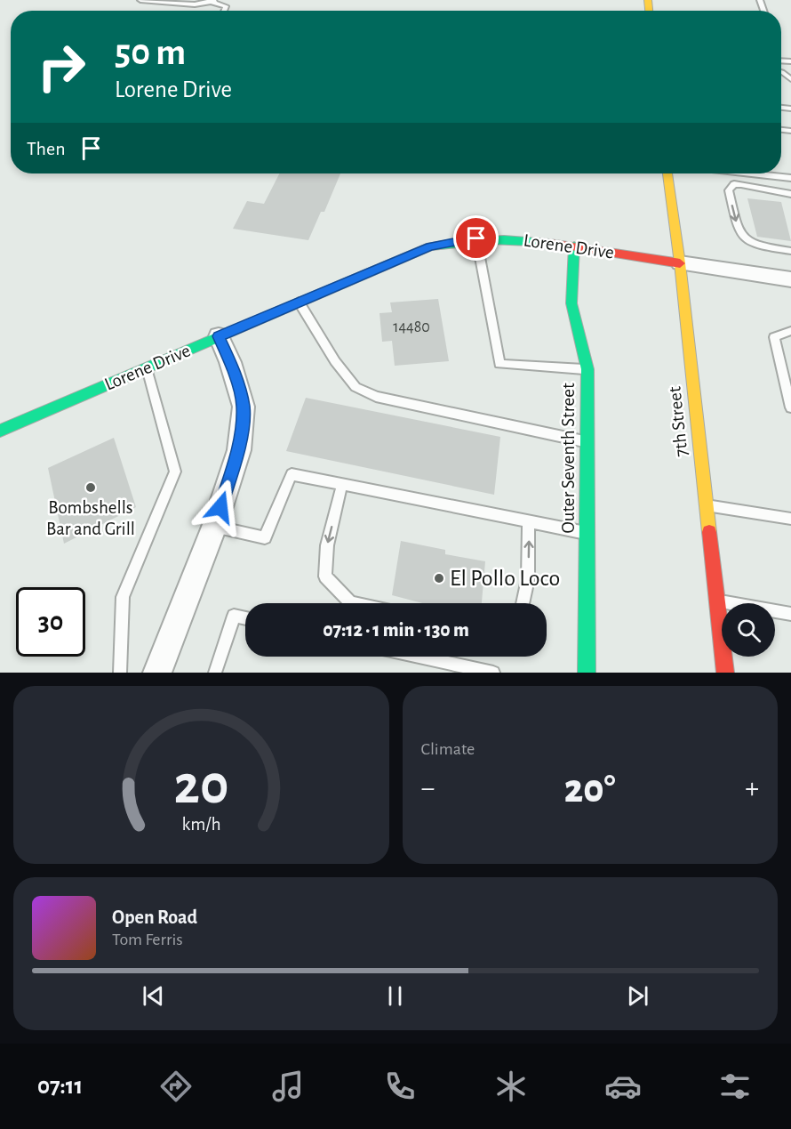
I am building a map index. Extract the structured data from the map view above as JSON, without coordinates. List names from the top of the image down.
{
  "streets": {
    "street": ["Lorene Drive", "7th Street", "Outer Seventh Street"]
  },
  "crossings": [
    ["Lorene Drive", "7th Street"],
    ["Lorene Drive", "Outer Seventh Street"]
  ],
  "places": ["Bombshells Bar and Grill", "El Pollo Loco"],
  "house_numbers": ["14480"],
  "page": {
    "turn": ["50 m", "Lorene Drive"],
    "then": "Then",
    "limit": "30",
    "trip": "07:12 · 1 min · 130 m",
    "tile": "Climate",
    "heat": ["−", "20°", "+"],
    "song": ["Open Road", "Tom Ferris"],
    "tabs": "07:11",
    "gauge": ["20", "km/h"]
  }
}
